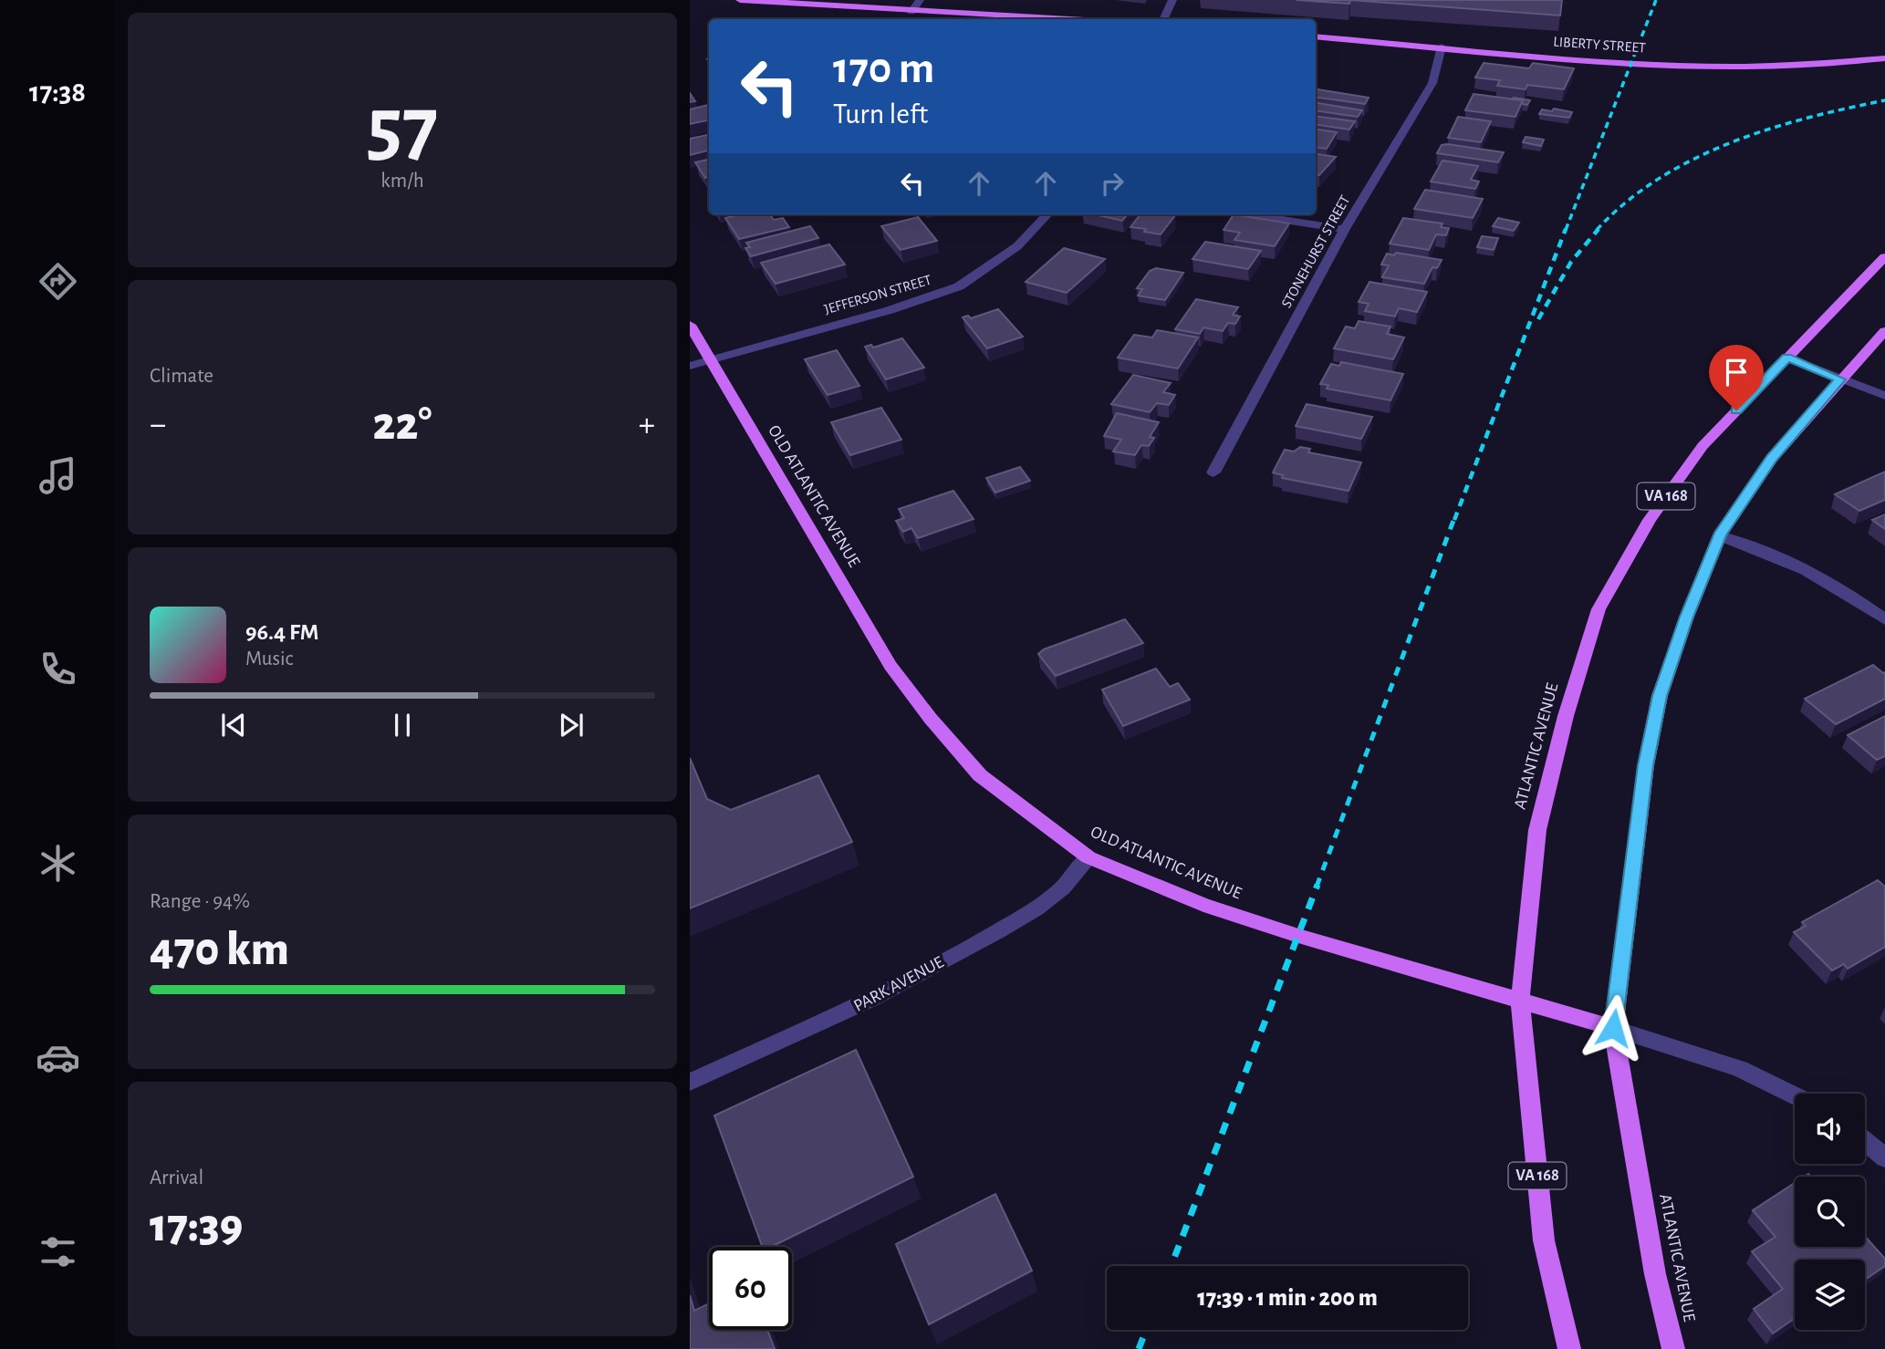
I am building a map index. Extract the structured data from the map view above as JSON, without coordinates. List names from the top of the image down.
{
  "streets": {
    "main road": [
      "LIBERTY STREET",
      "OLD ATLANTIC AVENUE",
      "VA 168",
      "ATLANTIC AVENUE"
    ],
    "street": ["STONEHURST STREET", "JEFFERSON STREET", "PARK AVENUE"]
  },
  "crossings": [
    ["LIBERTY STREET", "STONEHURST STREET"],
    ["JEFFERSON STREET", "OLD ATLANTIC AVENUE"],
    ["OLD ATLANTIC AVENUE", "ATLANTIC AVENUE"],
    ["OLD ATLANTIC AVENUE", "PARK AVENUE"]
  ],
  "page": {
    "tabs": "17:38",
    "tile": [
      ["57", "km/h"],
      "Climate",
      ["Range · 94%", "470 km"],
      ["Arrival", "17:39"]
    ],
    "turn": ["170 m", "Turn left"],
    "heat": ["−", "22°", "+"],
    "song": ["96.4 FM", "Music"],
    "limit": "60",
    "trip": "17:39 · 1 min · 200 m"
  }
}
